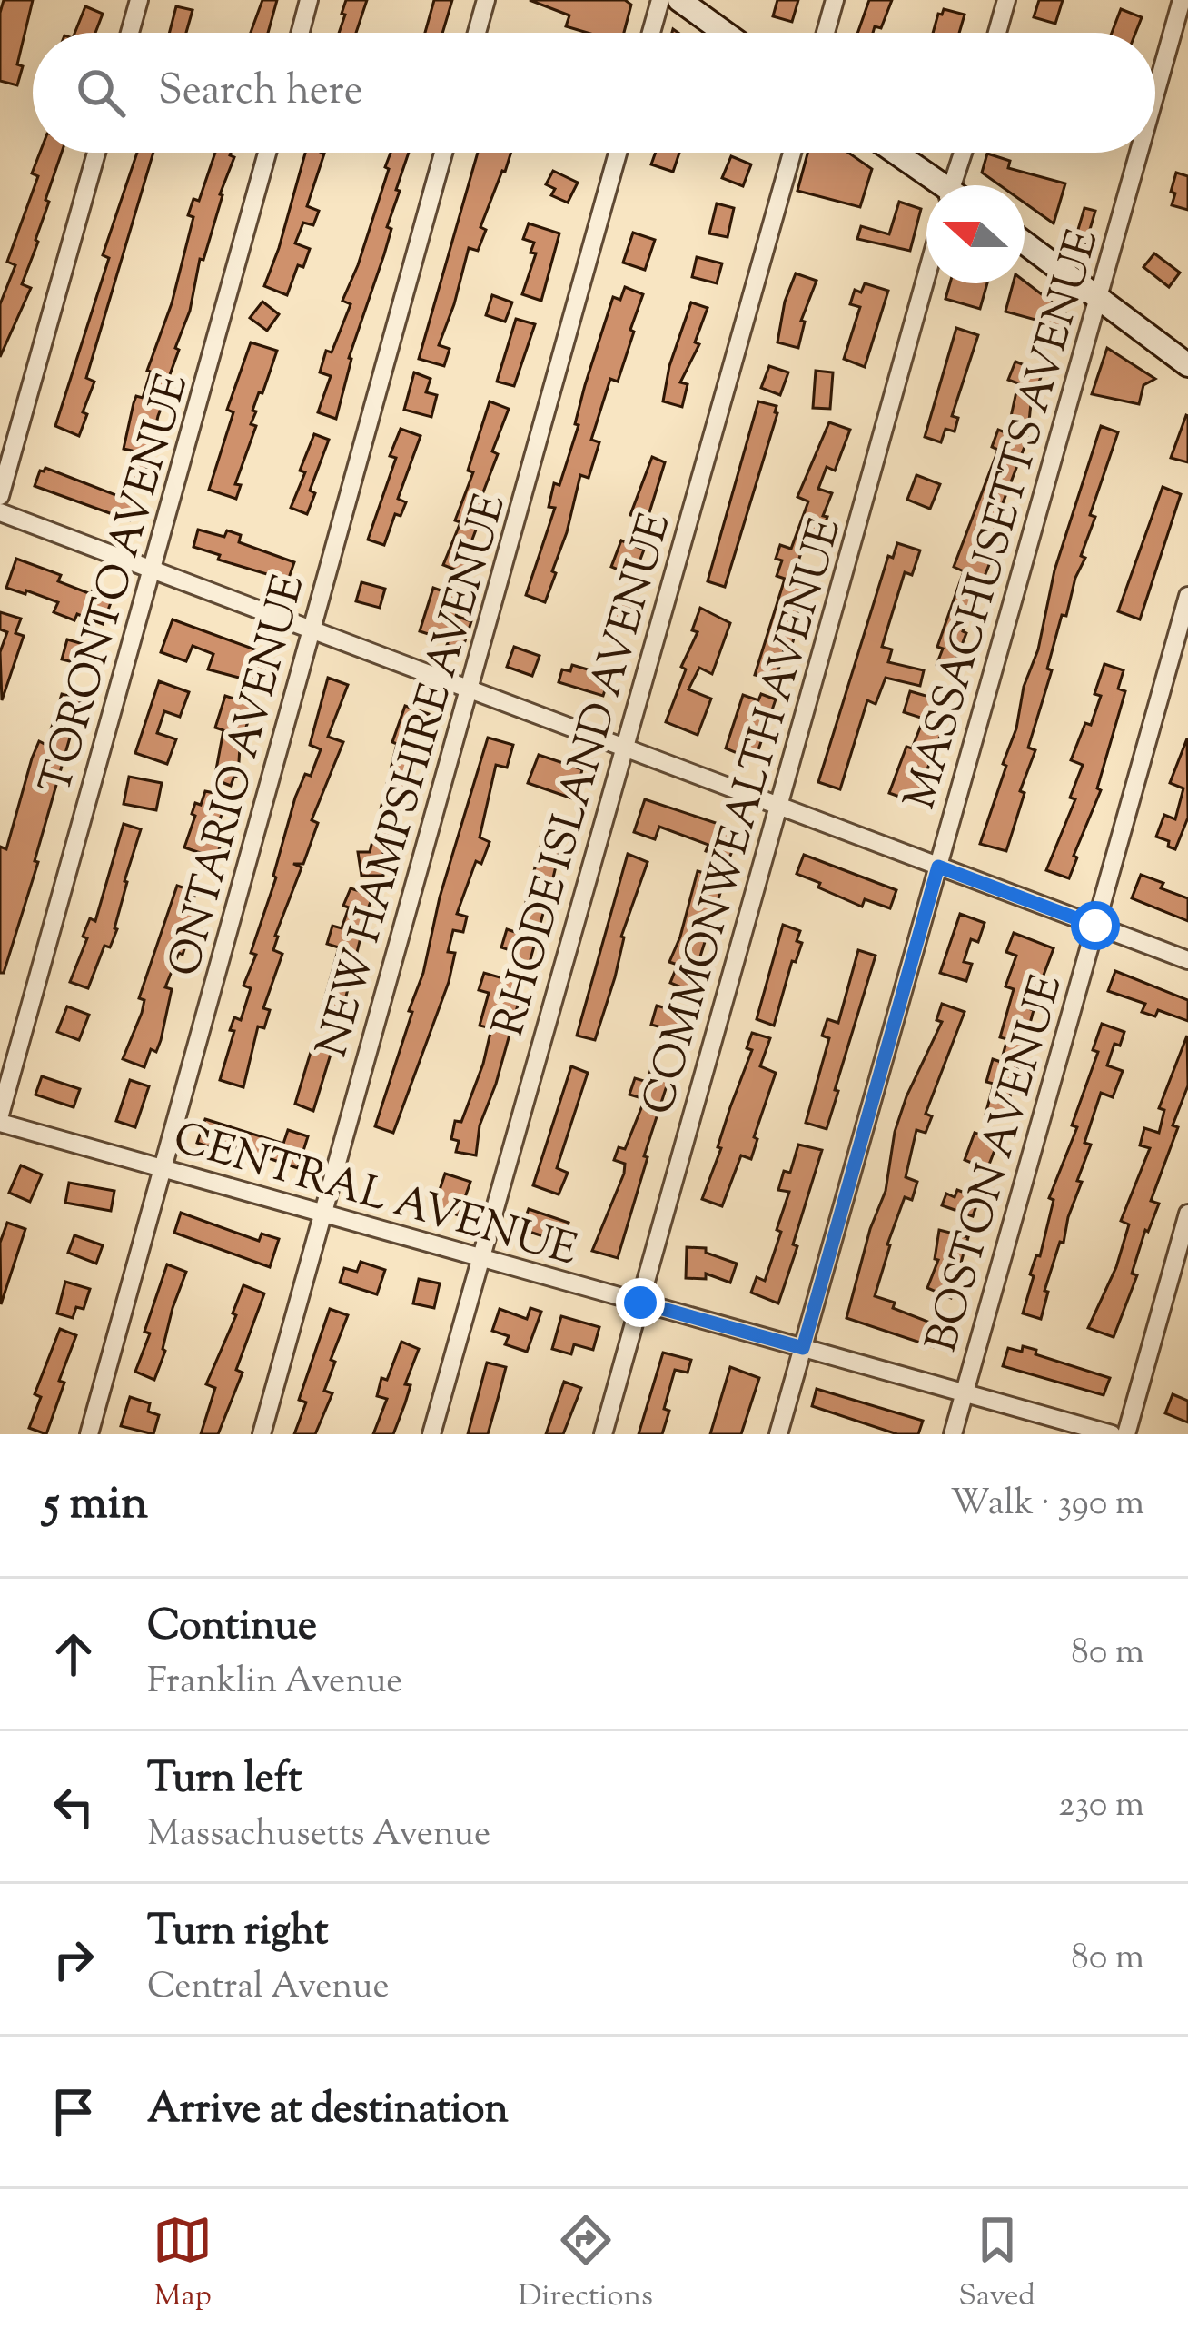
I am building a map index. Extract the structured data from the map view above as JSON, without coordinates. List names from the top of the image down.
{
  "streets": {
    "street": [
      "MASSACHUSETTS AVENUE",
      "TORONTO AVENUE",
      "RHODE ISLAND AVENUE",
      "ONTARIO AVENUE",
      "NEW HAMPSHIRE AVENUE",
      "COMMONWEALTH AVENUE",
      "BOSTON AVENUE",
      "CENTRAL AVENUE"
    ]
  },
  "crossings": [
    ["MASSACHUSETTS AVENUE", "CENTRAL AVENUE"],
    ["TORONTO AVENUE", "CENTRAL AVENUE"],
    ["RHODE ISLAND AVENUE", "CENTRAL AVENUE"],
    ["ONTARIO AVENUE", "CENTRAL AVENUE"],
    ["NEW HAMPSHIRE AVENUE", "CENTRAL AVENUE"],
    ["COMMONWEALTH AVENUE", "CENTRAL AVENUE"],
    ["BOSTON AVENUE", "CENTRAL AVENUE"]
  ],
  "north": "left",
  "page": {
    "search": "Search here",
    "heading": ["5 min", "Walk · 390 m"],
    "list": [
      ["Continue", "Franklin Avenue", "80 m"],
      ["Turn left", "Massachusetts Avenue", "230 m"],
      ["Turn right", "Central Avenue", "80 m"],
      "Arrive at destination"
    ],
    "nav": ["Map", "Directions", "Saved"]
  }
}
